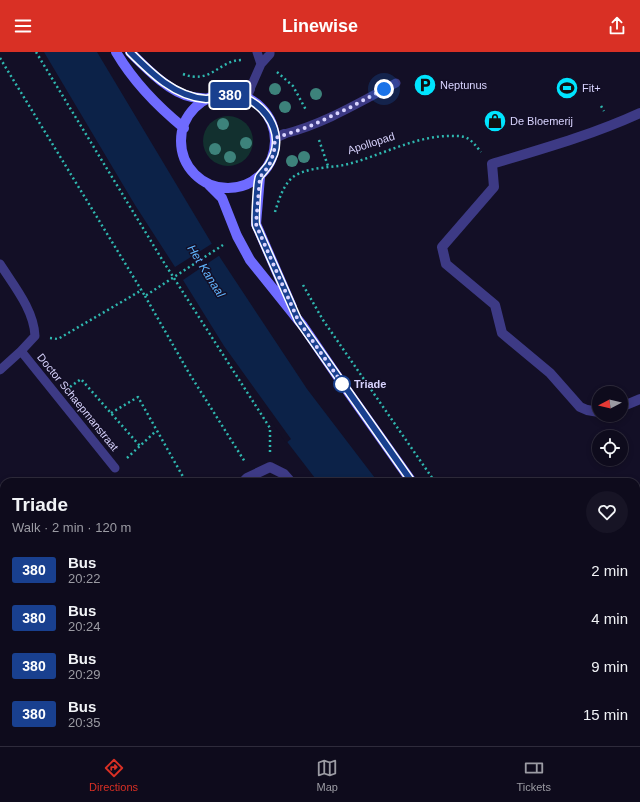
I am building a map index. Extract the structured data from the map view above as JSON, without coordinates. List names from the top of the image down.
{
  "streets": {
    "lane": ["Doctor Schaepmanstraat"],
    "path": ["Apollopad"]
  },
  "water": ["Het Kanaal"],
  "places": {
    "parking": ["Neptunus"],
    "sports": ["Fit+"],
    "shop": ["De Bloemerij"],
    "other": ["Triade"]
  },
  "lines": ["bus line 380"],
  "north": "left",
  "page": {
    "header": "Linewise",
    "on_map": "380",
    "heading": ["Triade", "Walk · 2 min · 120 m"],
    "list": [
      {
        "mark": "380",
        "name": "Bus",
        "note": "20:22",
        "value": "2 min"
      },
      {
        "mark": "380",
        "name": "Bus",
        "note": "20:24",
        "value": "4 min"
      },
      {
        "mark": "380",
        "name": "Bus",
        "note": "20:29",
        "value": "9 min"
      },
      {
        "mark": "380",
        "name": "Bus",
        "note": "20:35",
        "value": "15 min"
      }
    ],
    "tabs": ["Directions", "Map", "Tickets"]
  }
}
